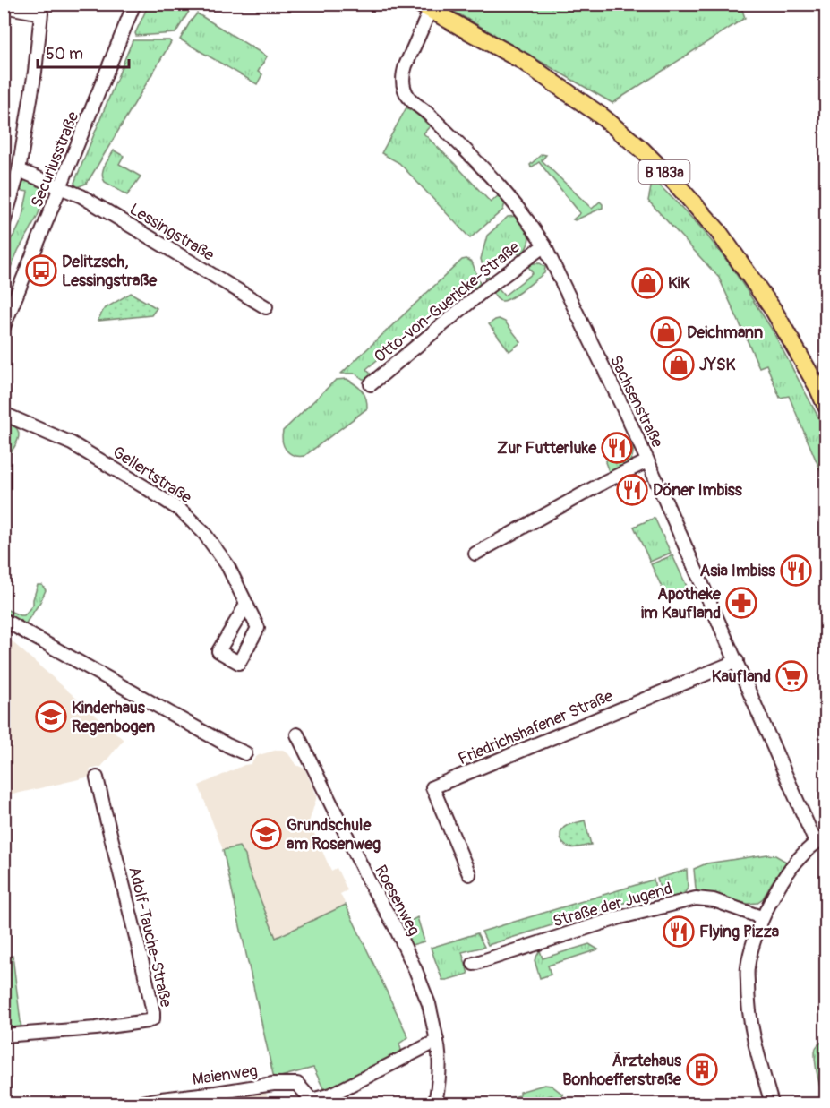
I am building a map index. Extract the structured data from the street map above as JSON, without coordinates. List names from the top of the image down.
{
  "streets": {
    "main road": ["B 183a"],
    "street": [
      "Securiusstraße",
      "Lessingstraße",
      "Otto-von-Guericke-Straße",
      "Sachsenstraße",
      "Gellertstraße",
      "Friedrichshafener Straße",
      "Roesenweg",
      "Straße der Jugend",
      "Adolf-Tauche-Straße",
      "Maienweg"
    ]
  },
  "crossings": [
    ["Securiusstraße", "Lessingstraße"],
    ["B 183a", "Sachsenstraße"],
    ["Otto-von-Guericke-Straße", "Sachsenstraße"],
    ["Sachsenstraße", "Friedrichshafener Straße"],
    ["Sachsenstraße", "Straße der Jugend"]
  ],
  "places": {
    "bus stop": ["Delitzsch, Lessingstraße"],
    "shop": ["KiK", "Deichmann", "JYSK"],
    "restaurant": [
      "Zur Futterluke",
      "Döner Imbiss",
      "Asia Imbiss",
      "Flying Pizza"
    ],
    "pharmacy": ["Apotheke im Kaufland"],
    "supermarket": ["Kaufland"],
    "school or university": ["Kinderhaus Regenbogen", "Grundschule am Rosenweg"],
    "building": ["Ärztehaus Bonhoefferstraße"]
  },
  "scale_bar": "50 m"
}
